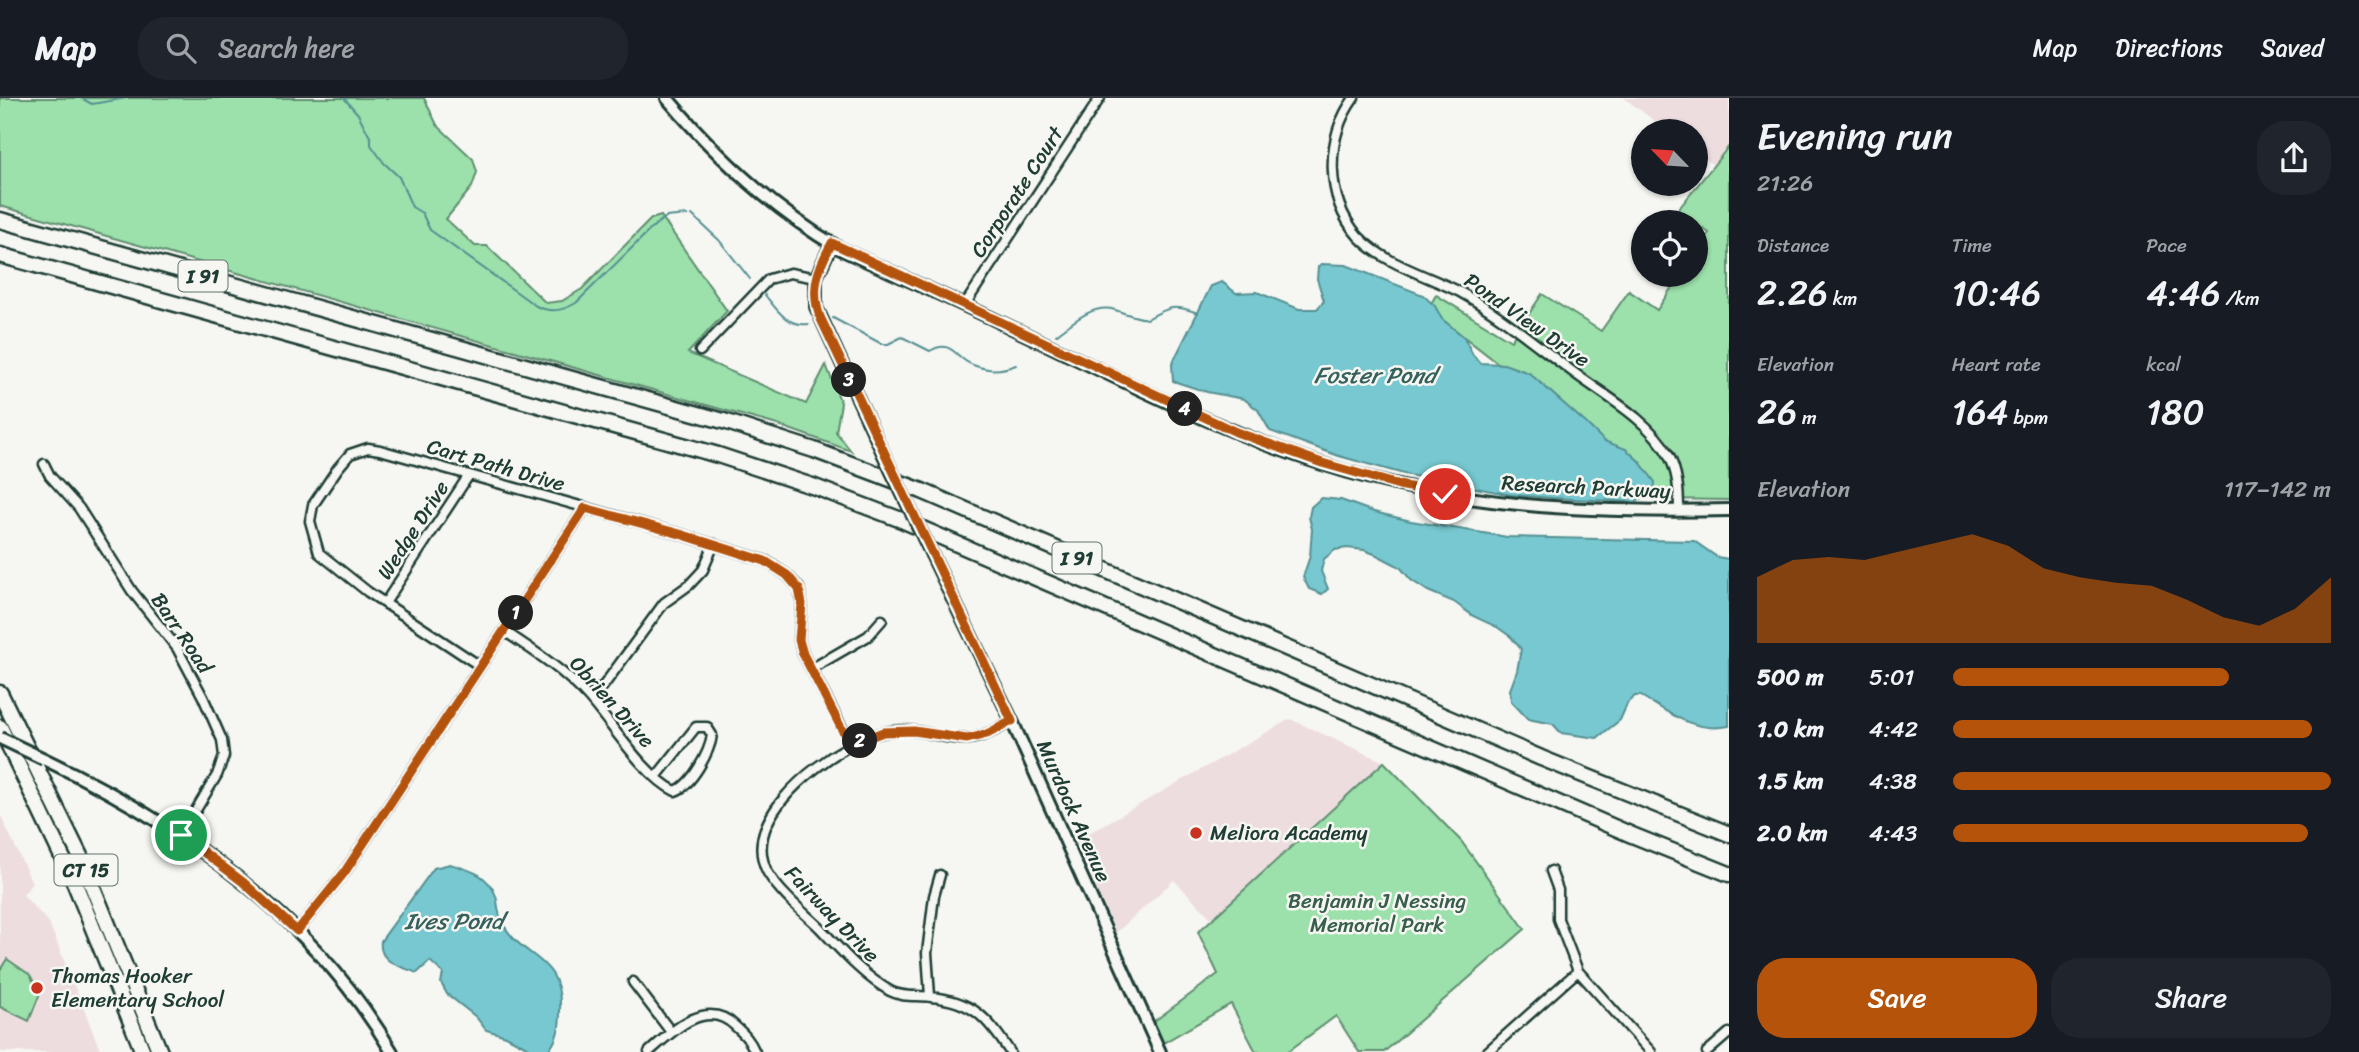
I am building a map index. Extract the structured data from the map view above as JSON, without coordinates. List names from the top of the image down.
{
  "streets": {
    "highway": ["I 91", "CT 15"],
    "main road": ["Research Parkway", "Murdock Avenue"],
    "street": [
      "Corporate Court",
      "Pond View Drive",
      "Cart Path Drive",
      "Wedge Drive",
      "Barr Road",
      "Obrien Drive",
      "Fairway Drive"
    ]
  },
  "crossings": [
    ["Corporate Court", "Research Parkway"],
    ["Pond View Drive", "Research Parkway"],
    ["Cart Path Drive", "Wedge Drive"],
    ["Cart Path Drive", "Fairway Drive"],
    ["Research Parkway", "Murdock Avenue"],
    ["Murdock Avenue", "Fairway Drive"]
  ],
  "water": ["Foster Pond", "Ives Pond"],
  "parks": ["Benjamin J Nessing Memorial Park"],
  "places": ["Meliora Academy", "Thomas Hooker Elementary School"],
  "north": "top left",
  "page": {
    "header": "Map",
    "search": "Search here",
    "nav": ["Map", "Directions", "Saved"],
    "heading": ["Evening run", "21:26"],
    "stats": [
      ["Distance", "2.26 km"],
      ["Time", "10:46"],
      ["Pace", "4:46 /km"],
      ["Elevation", "26 m"],
      ["Heart rate", "164 bpm"],
      ["kcal", "180"]
    ],
    "pins": [
      "3",
      "4",
      "1",
      "2"
    ],
    "chart": ["Elevation", "117–142 m"],
    "list": [
      {
        "name": "500 m",
        "note": "5:01"
      },
      {
        "name": "1.0 km",
        "note": "4:42"
      },
      {
        "name": "1.5 km",
        "note": "4:38"
      },
      {
        "name": "2.0 km",
        "note": "4:43"
      }
    ],
    "buttons": ["Save", "Share"]
  }
}
